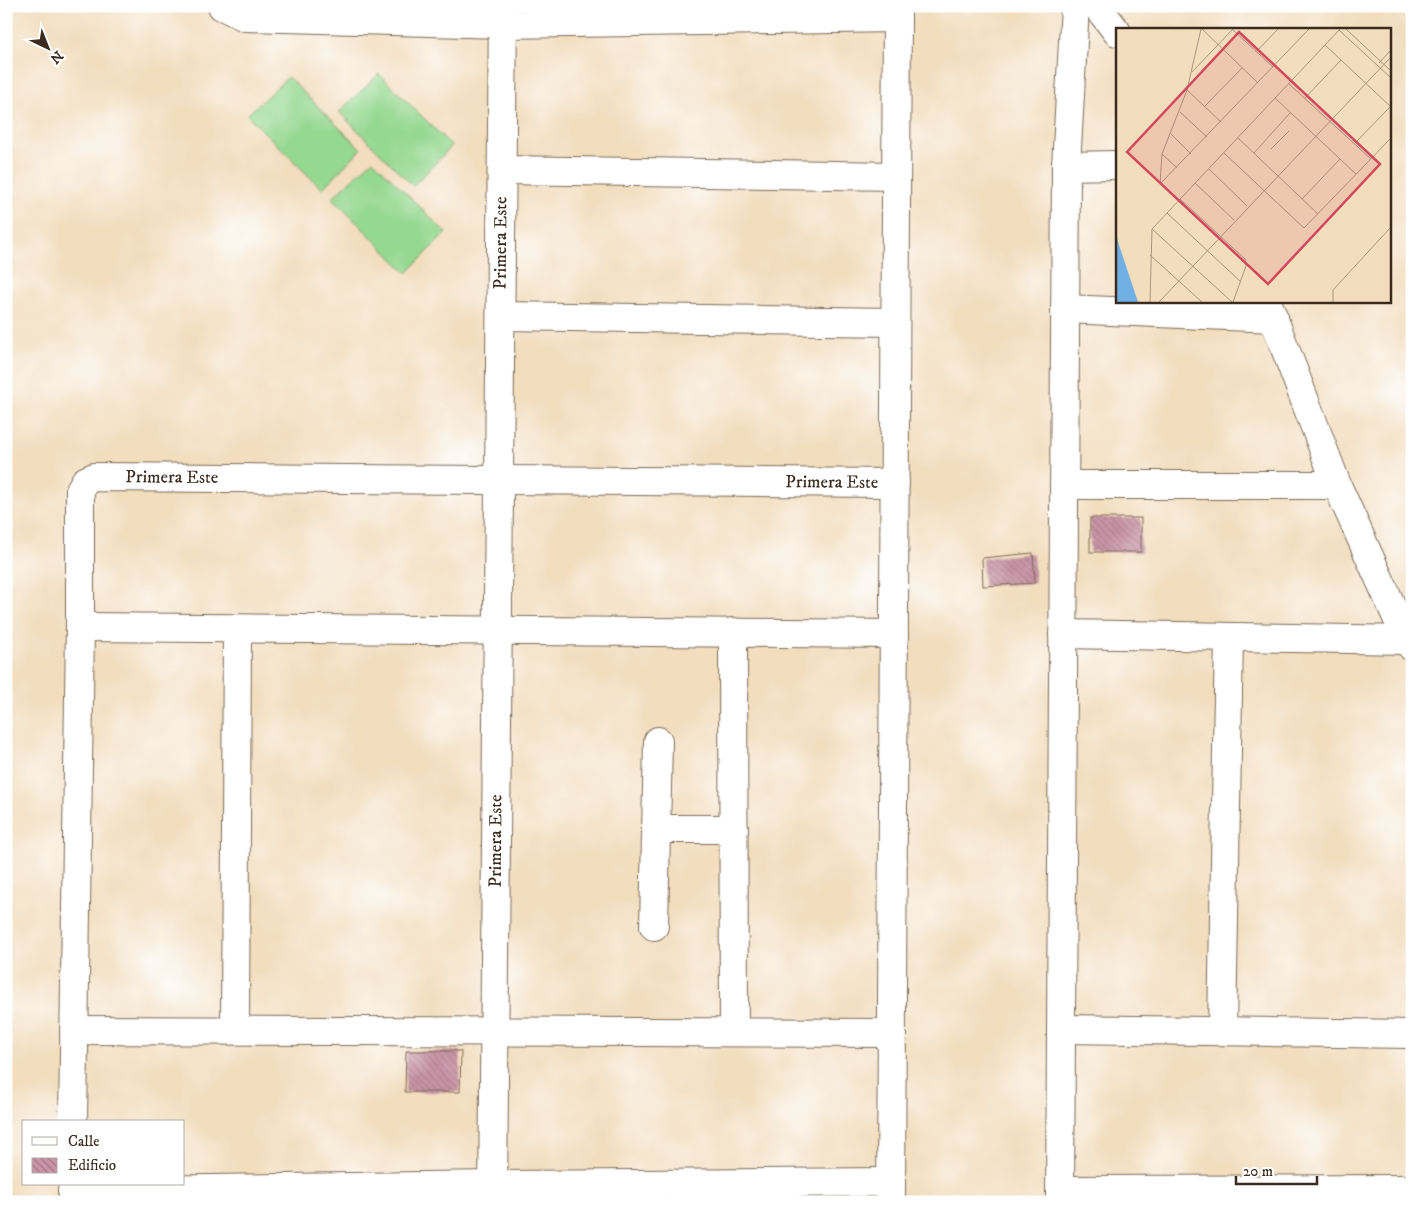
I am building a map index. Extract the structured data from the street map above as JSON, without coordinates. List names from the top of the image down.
{
  "streets": {
    "street": ["Primera Este"]
  },
  "legend": ["Calle", "Edificio"],
  "scale_bar": "20 m",
  "north": "bottom right"
}
